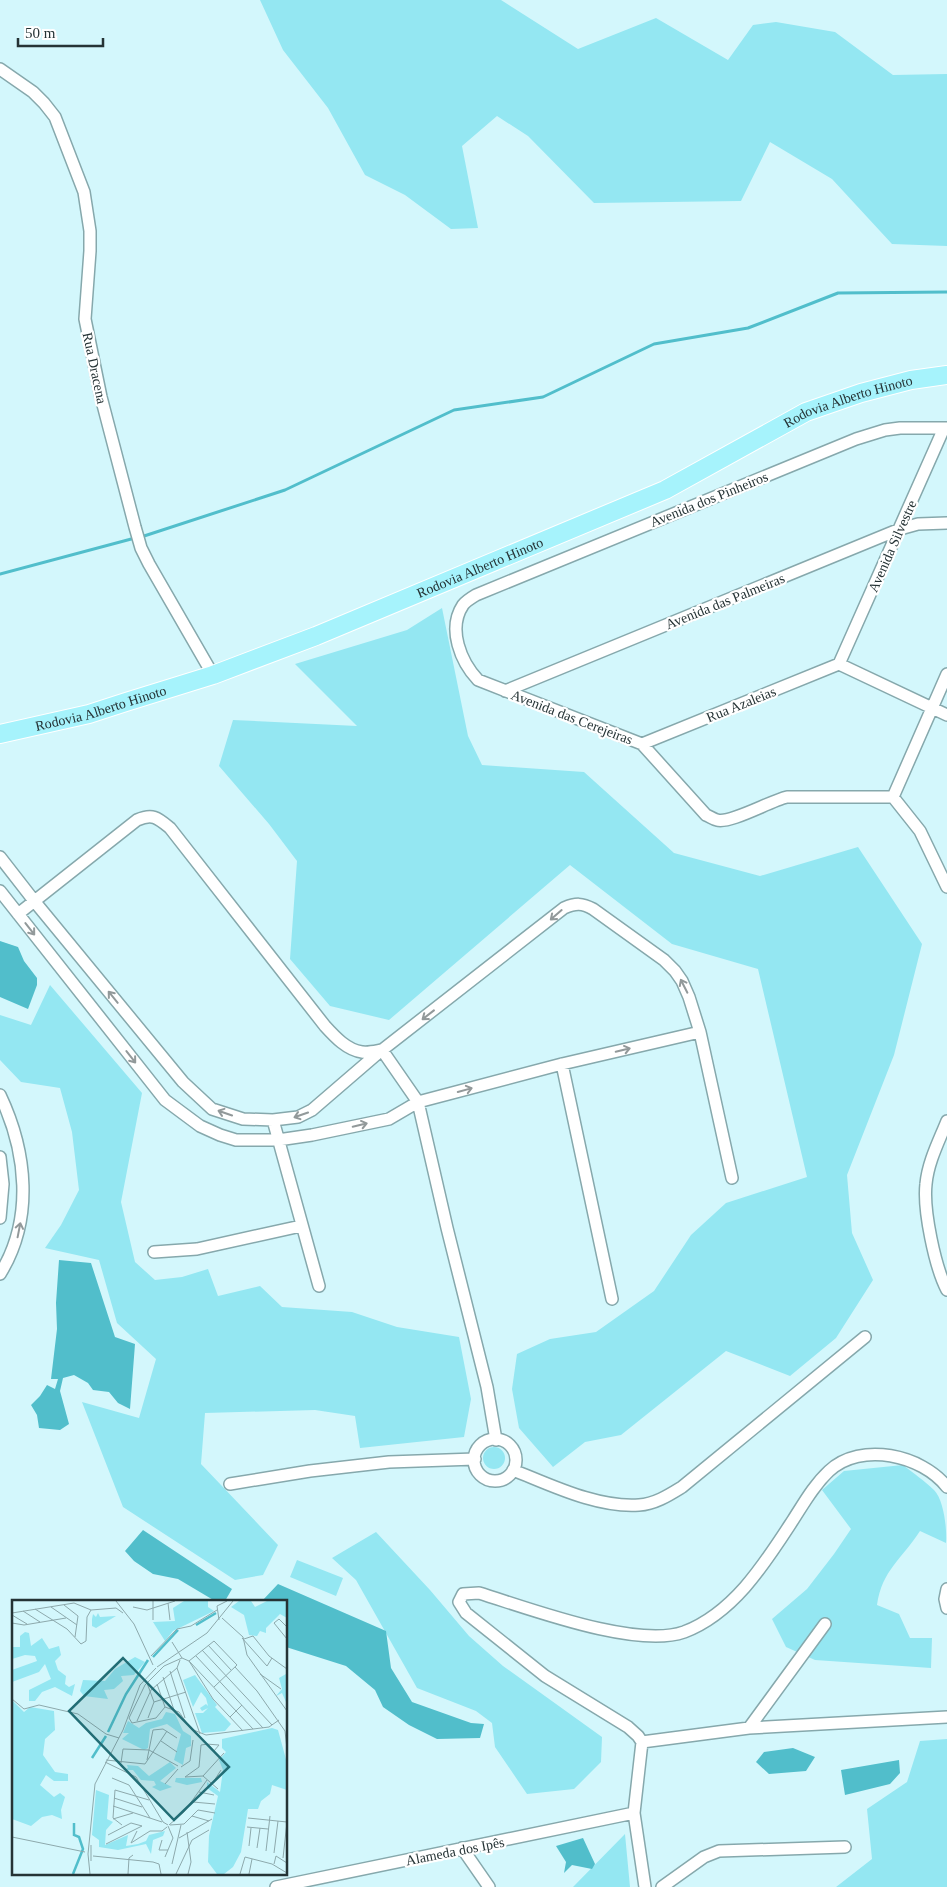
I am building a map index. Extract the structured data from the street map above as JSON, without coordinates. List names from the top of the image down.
{
  "streets": {
    "main road": ["Rodovia Alberto Hinoto"],
    "street": [
      "Rua Dracena",
      "Avenida dos Pinheiros",
      "Avenida Silvestre",
      "Avenida das Palmeiras",
      "Rua Azaleias",
      "Avenida das Cerejeiras",
      "Alameda dos Ipês"
    ]
  },
  "crossings": [
    ["Rua Dracena", "Rodovia Alberto Hinoto"],
    ["Avenida dos Pinheiros", "Avenida Silvestre"],
    ["Avenida dos Pinheiros", "Avenida das Cerejeiras"],
    ["Avenida Silvestre", "Avenida das Palmeiras"],
    ["Avenida Silvestre", "Rua Azaleias"],
    ["Avenida das Palmeiras", "Avenida das Cerejeiras"],
    ["Rua Azaleias", "Avenida das Cerejeiras"]
  ],
  "scale_bar": "50 m"
}
